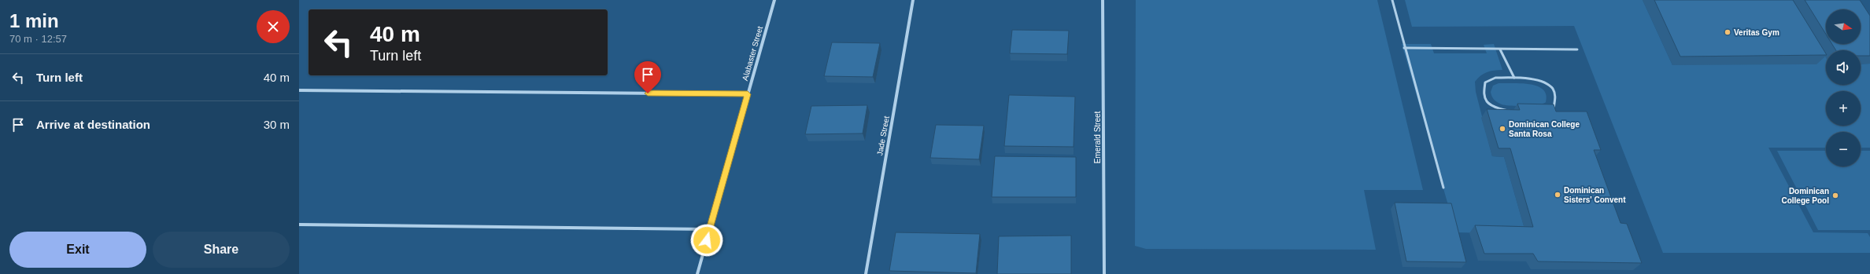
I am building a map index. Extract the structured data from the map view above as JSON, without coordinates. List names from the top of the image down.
{
  "streets": {
    "street": ["Alabaster Street", "Jade Street", "Emerald Street"]
  },
  "places": [
    "Veritas Gym",
    "Dominican College Santa Rosa",
    "Dominican Sisters' Convent",
    "Dominican College Pool"
  ],
  "north": "right",
  "page": {
    "heading": ["1 min", "70 m · 12:57"],
    "map_buttons": ["+", "−"],
    "turn": ["40 m", "Turn left"],
    "list": [
      {
        "name": "Turn left",
        "value": "40 m"
      },
      {
        "name": "Arrive at destination",
        "value": "30 m"
      }
    ],
    "buttons": ["Exit", "Share"]
  }
}
